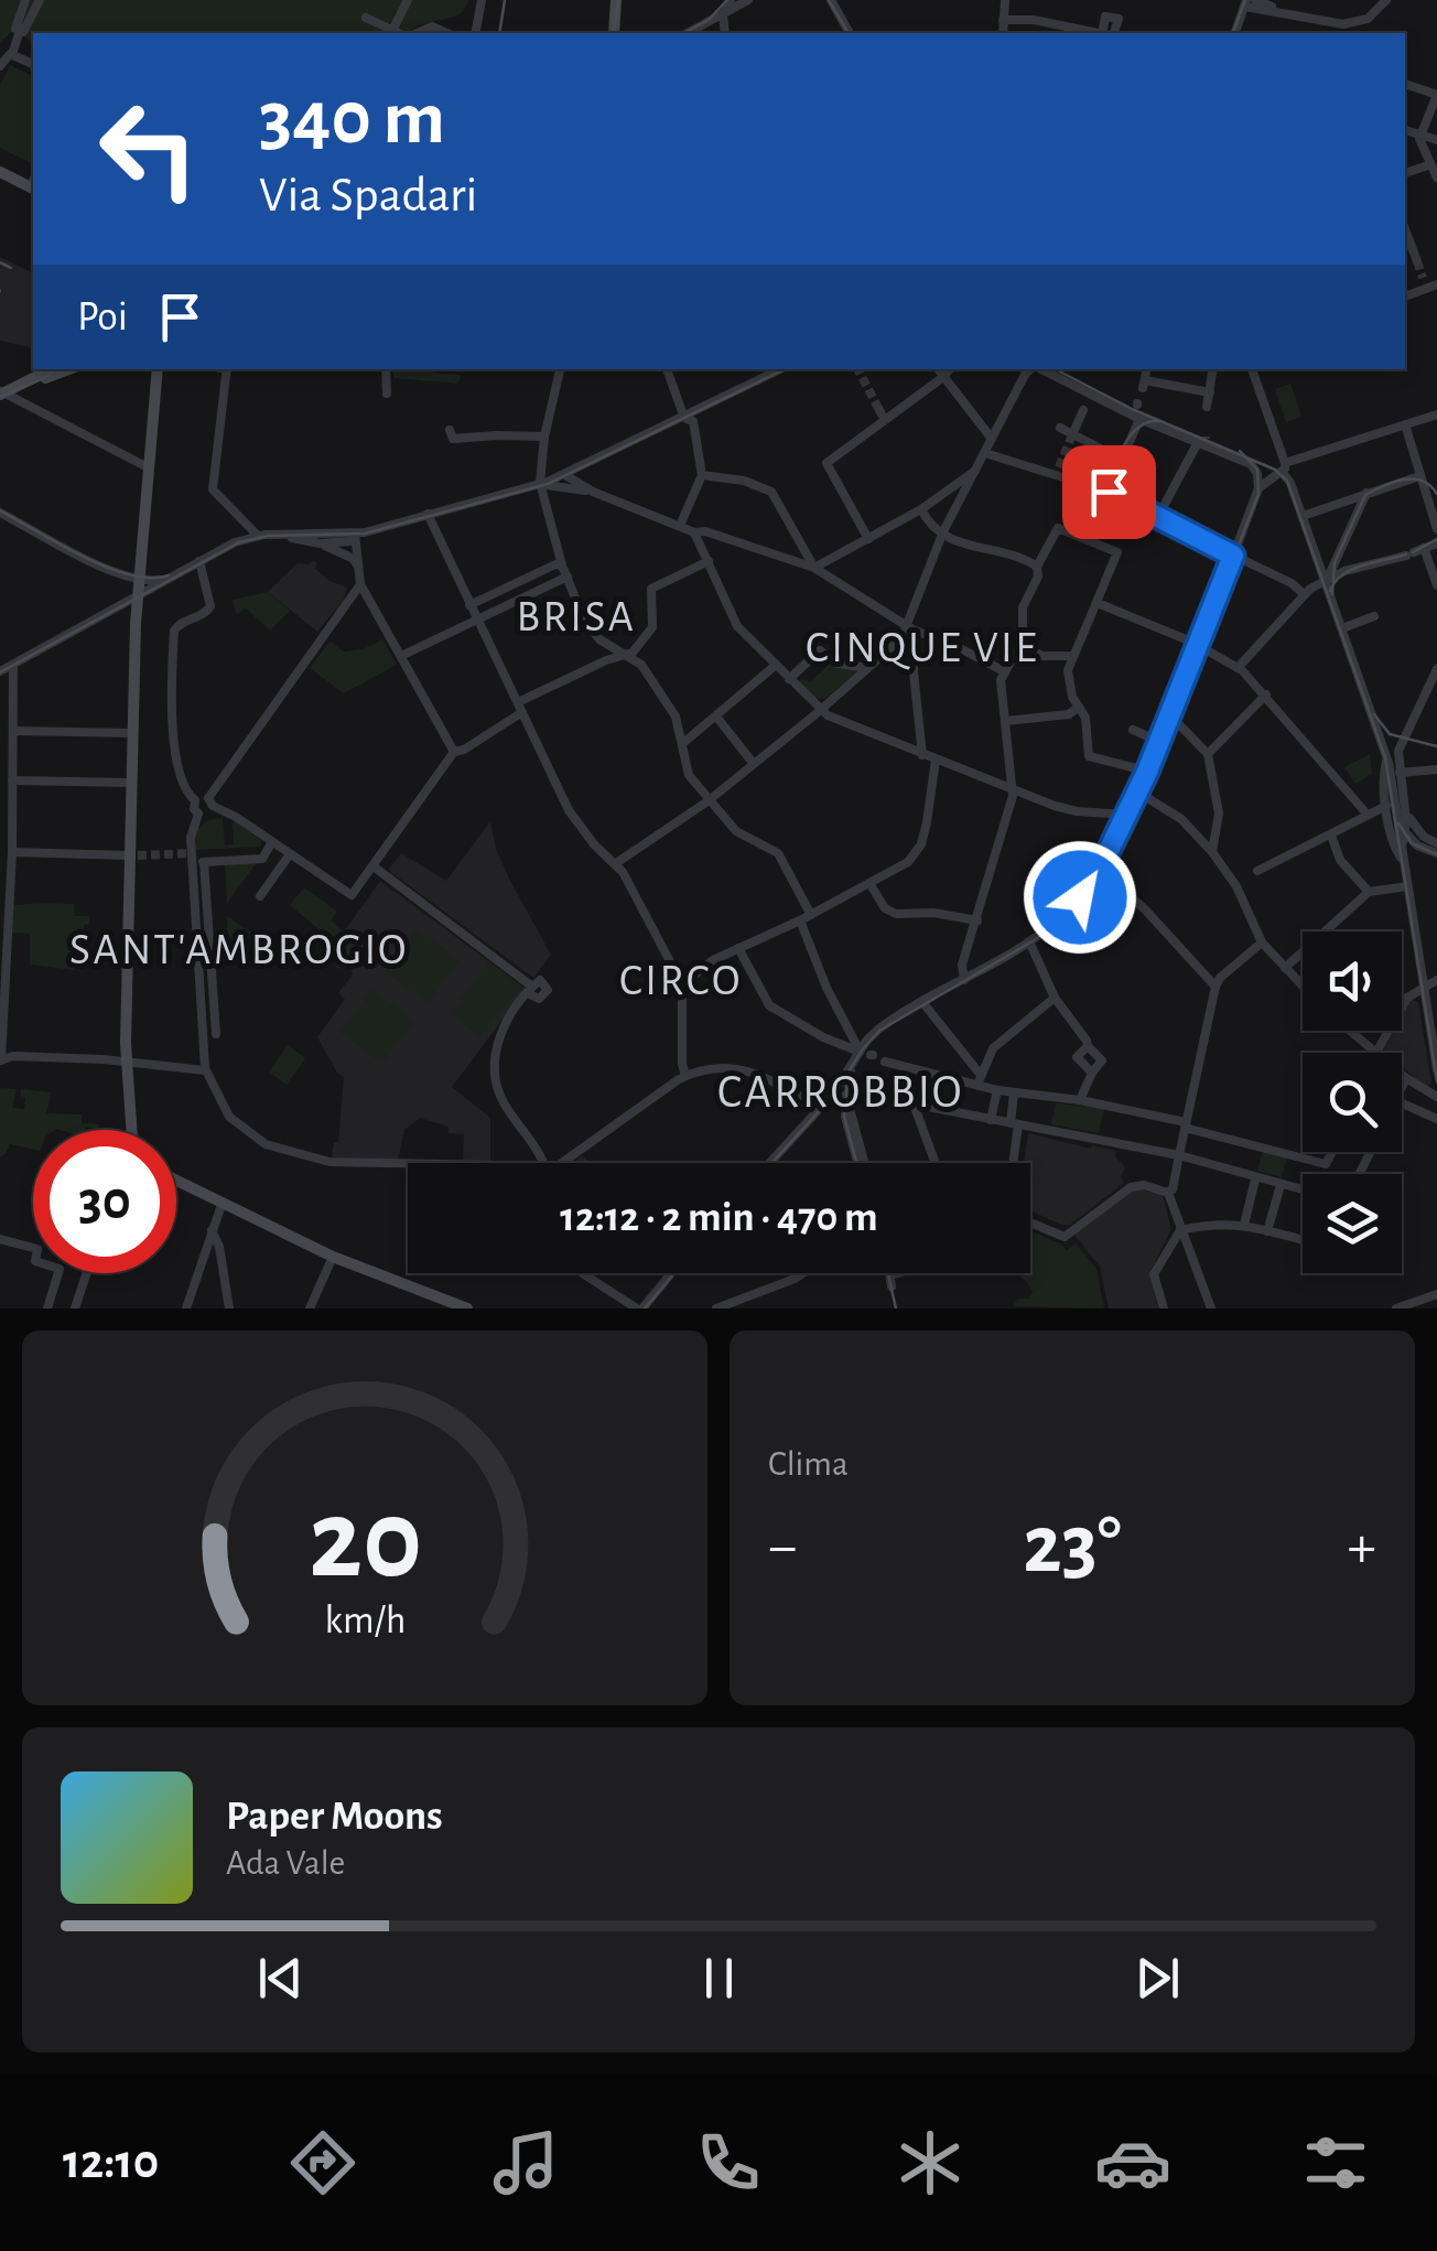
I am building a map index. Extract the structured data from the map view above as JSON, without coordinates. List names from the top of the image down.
{
  "districts": [
    "BRISA",
    "CINQUE VIE",
    "SANT'AMBROGIO",
    "CIRCO",
    "CARROBBIO"
  ],
  "page": {
    "turn": ["340 m", "Via Spadari"],
    "then": "Poi",
    "limit": "30",
    "trip": "12:12 · 2 min · 470 m",
    "tile": "Clima",
    "heat": ["−", "23°", "+"],
    "song": ["Paper Moons", "Ada Vale"],
    "tabs": "12:10",
    "gauge": ["20", "km/h"]
  }
}
